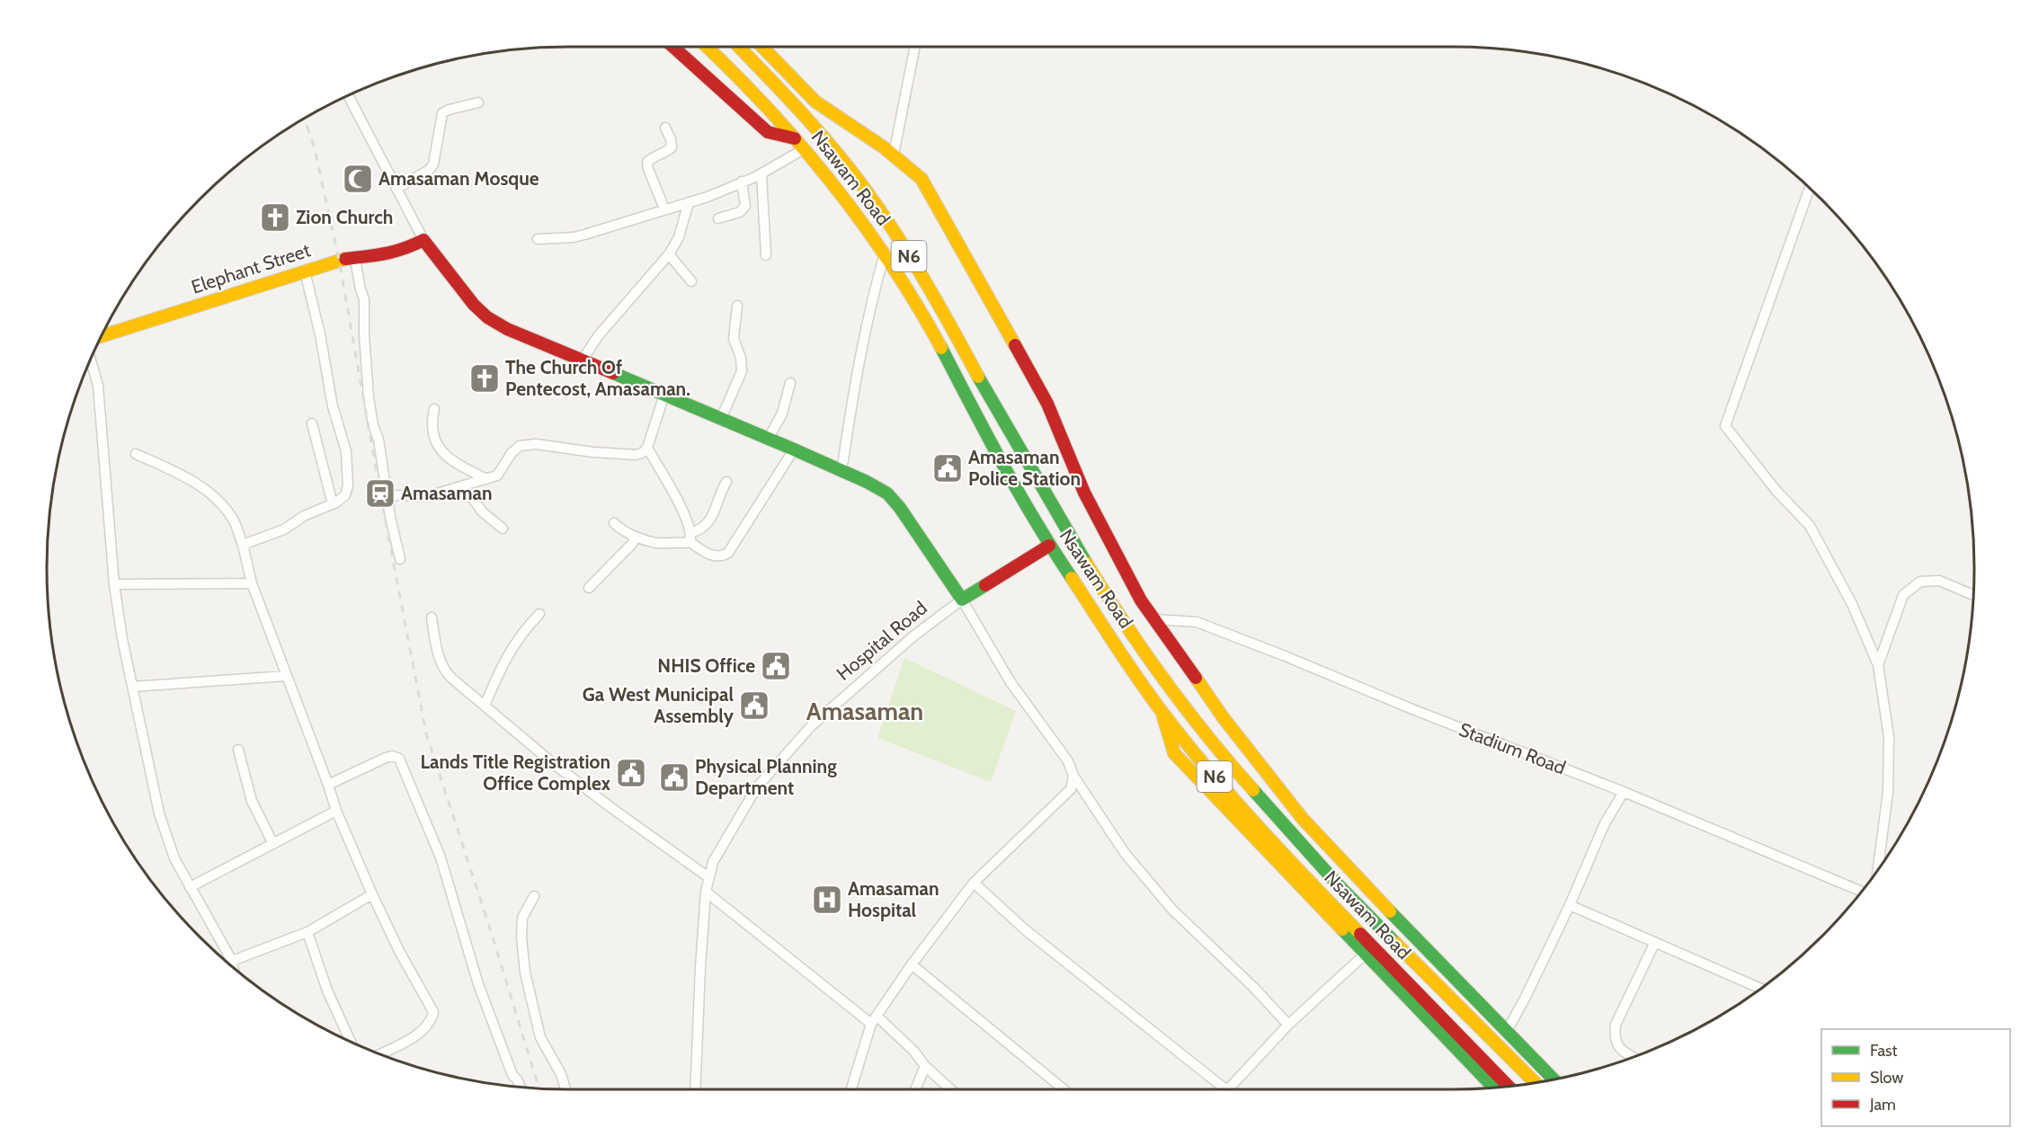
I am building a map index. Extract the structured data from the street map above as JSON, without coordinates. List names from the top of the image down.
{
  "streets": {
    "main road": [
      "Nsawam Road",
      "N6",
      "Elephant Street",
      "Hospital Road"
    ],
    "street": ["Stadium Road"]
  },
  "crossings": [
    ["Nsawam Road", "Hospital Road"]
  ],
  "districts": ["Amasaman"],
  "places": {
    "mosque": ["Amasaman Mosque"],
    "church": ["Zion Church", "The Church Of Pentecost, Amasaman."],
    "public building": [
      "Amasaman Police Station",
      "NHIS Office",
      "Ga West Municipal Assembly",
      "Lands Title Registration Office Complex",
      "Physical Planning Department"
    ],
    "station": ["Amasaman"],
    "hospital": ["Amasaman Hospital"]
  },
  "legend": ["Fast", "Slow", "Jam"]
}
